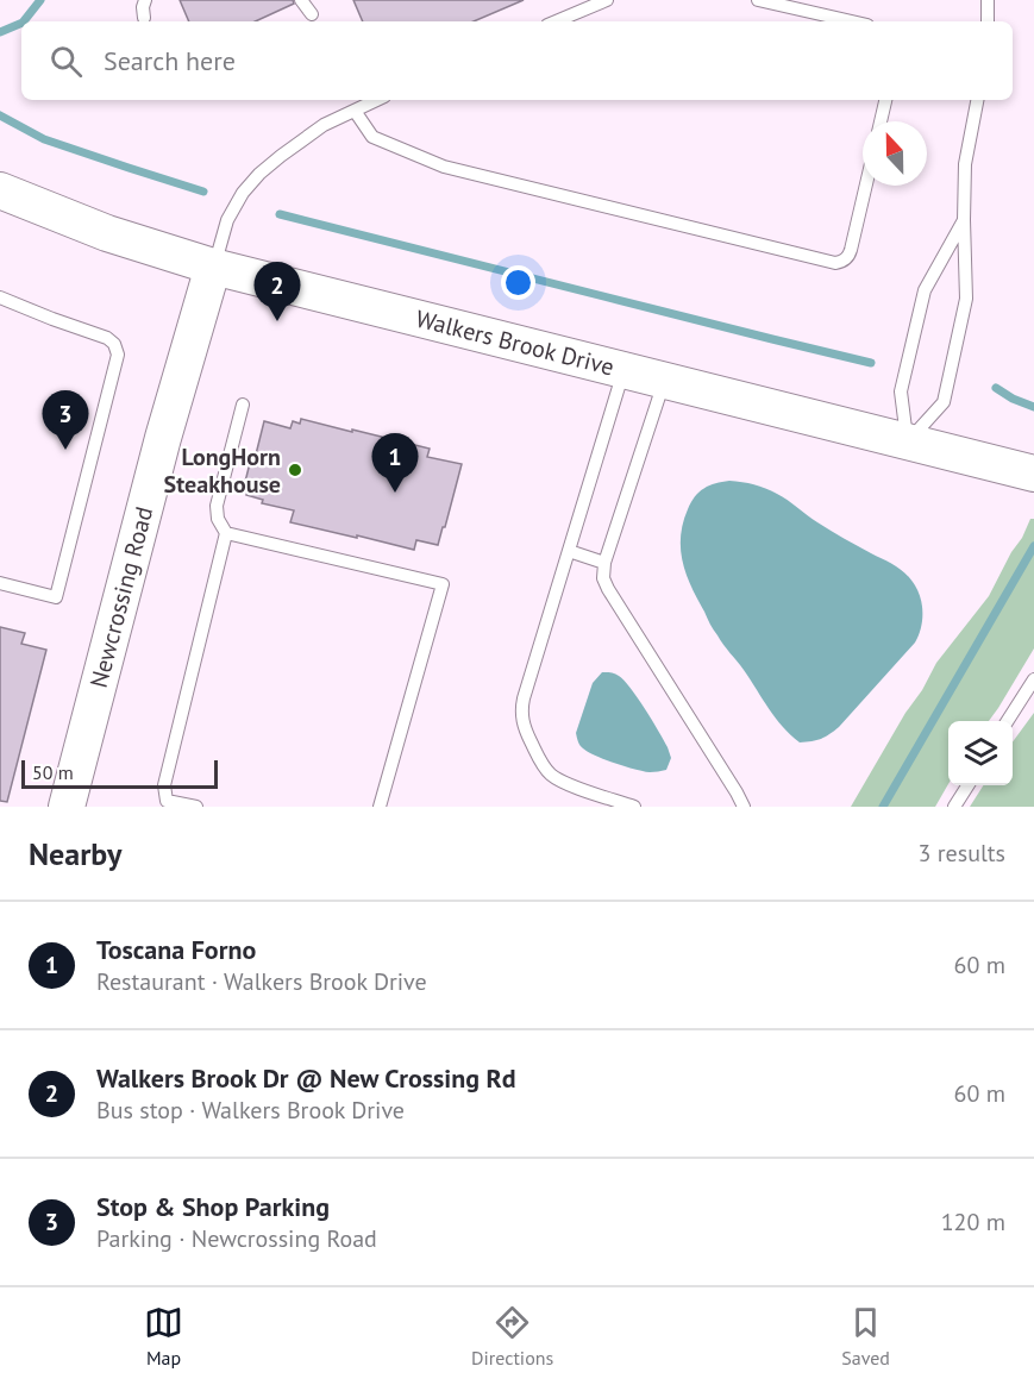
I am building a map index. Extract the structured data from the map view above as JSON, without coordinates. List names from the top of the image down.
{
  "streets": {
    "street": ["Walkers Brook Drive", "Newcrossing Road"]
  },
  "crossings": [
    ["Walkers Brook Drive", "Newcrossing Road"]
  ],
  "places": ["LongHorn Steakhouse"],
  "scale_bar": "50 m",
  "north": "top",
  "page": {
    "search": "Search here",
    "pins": ["2", "3", "1"],
    "scale": "50 m",
    "heading": ["Nearby", "3 results"],
    "list": [
      {
        "mark": "1",
        "name": "Toscana Forno",
        "note": "Restaurant · Walkers Brook Drive",
        "value": "60 m"
      },
      {
        "mark": "2",
        "name": "Walkers Brook Dr @ New Crossing Rd",
        "note": "Bus stop · Walkers Brook Drive",
        "value": "60 m"
      },
      {
        "mark": "3",
        "name": "Stop & Shop Parking",
        "note": "Parking · Newcrossing Road",
        "value": "120 m"
      }
    ],
    "nav": ["Map", "Directions", "Saved"]
  }
}
